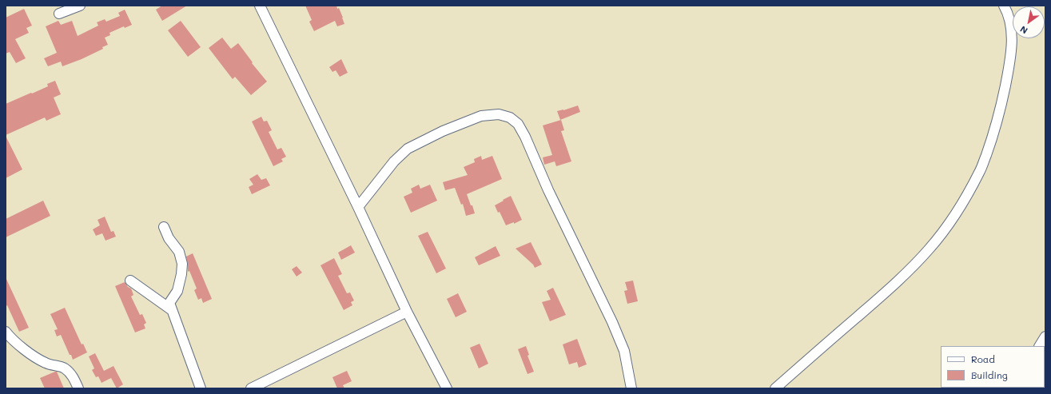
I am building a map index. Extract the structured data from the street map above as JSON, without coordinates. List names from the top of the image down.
{
  "legend": ["Road", "Building"],
  "north": "bottom left"
}
